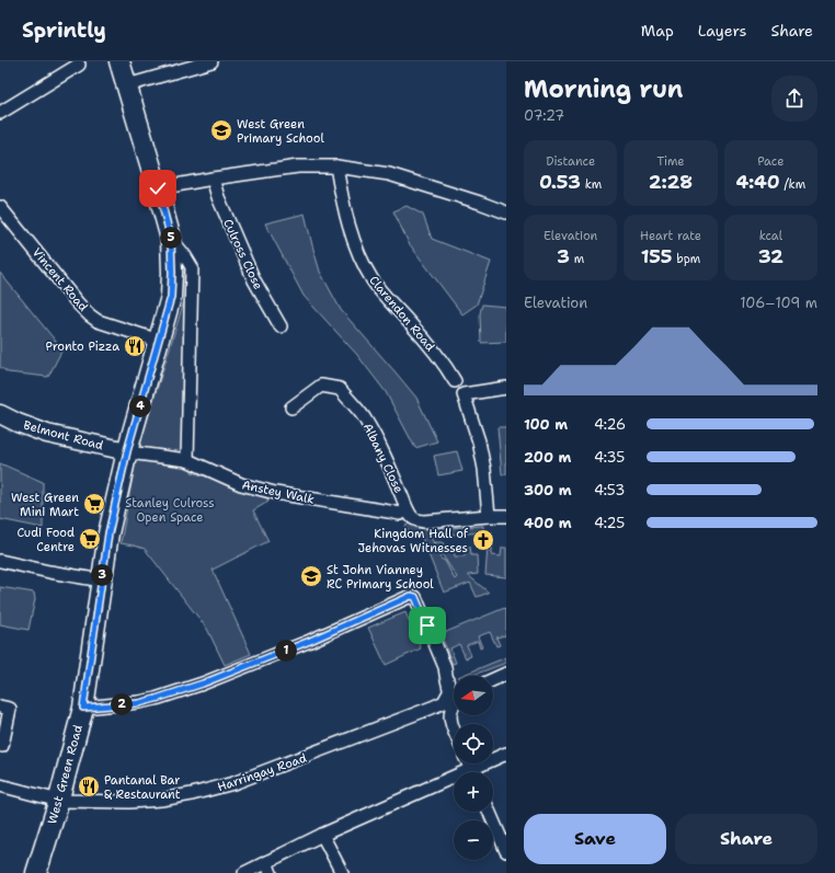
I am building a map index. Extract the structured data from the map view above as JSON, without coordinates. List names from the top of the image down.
{
  "streets": {
    "main road": ["Belmont Road", "West Green Road"],
    "street": [
      "Culross Close",
      "Vincent Road",
      "Clarendon Road",
      "Albany Close",
      "Anstey Walk",
      "Harringay Road"
    ]
  },
  "crossings": [
    ["Vincent Road", "West Green Road"],
    ["Belmont Road", "Anstey Walk"],
    ["Belmont Road", "West Green Road"],
    ["Albany Close", "Anstey Walk"],
    ["Anstey Walk", "West Green Road"],
    ["Harringay Road", "West Green Road"]
  ],
  "parks": ["Stanley Culross Open Space"],
  "places": {
    "school or university": ["West Green Primary School", "St John Vianney RC Primary School"],
    "restaurant": ["Pronto Pizza", "Pantanal Bar & Restaurant"],
    "supermarket": ["West Green Mini Mart", "Cudi Food Centre"],
    "church": ["Kingdom Hall of Jehovas Witnesses"]
  },
  "north": "left",
  "page": {
    "header": "Sprintly",
    "nav": ["Map", "Layers", "Share"],
    "heading": ["Morning run", "07:27"],
    "stats": [
      ["Distance", "0.53 km"],
      ["Time", "2:28"],
      ["Pace", "4:40 /km"],
      ["Elevation", "3 m"],
      ["Heart rate", "155 bpm"],
      ["kcal", "32"]
    ],
    "pins": [
      "5",
      "4",
      "3",
      "1",
      "2"
    ],
    "chart": ["Elevation", "106–109 m"],
    "list": [
      {
        "name": "100 m",
        "note": "4:26"
      },
      {
        "name": "200 m",
        "note": "4:35"
      },
      {
        "name": "300 m",
        "note": "4:53"
      },
      {
        "name": "400 m",
        "note": "4:25"
      }
    ],
    "map_buttons": ["+", "−"],
    "buttons": ["Save", "Share"]
  }
}
